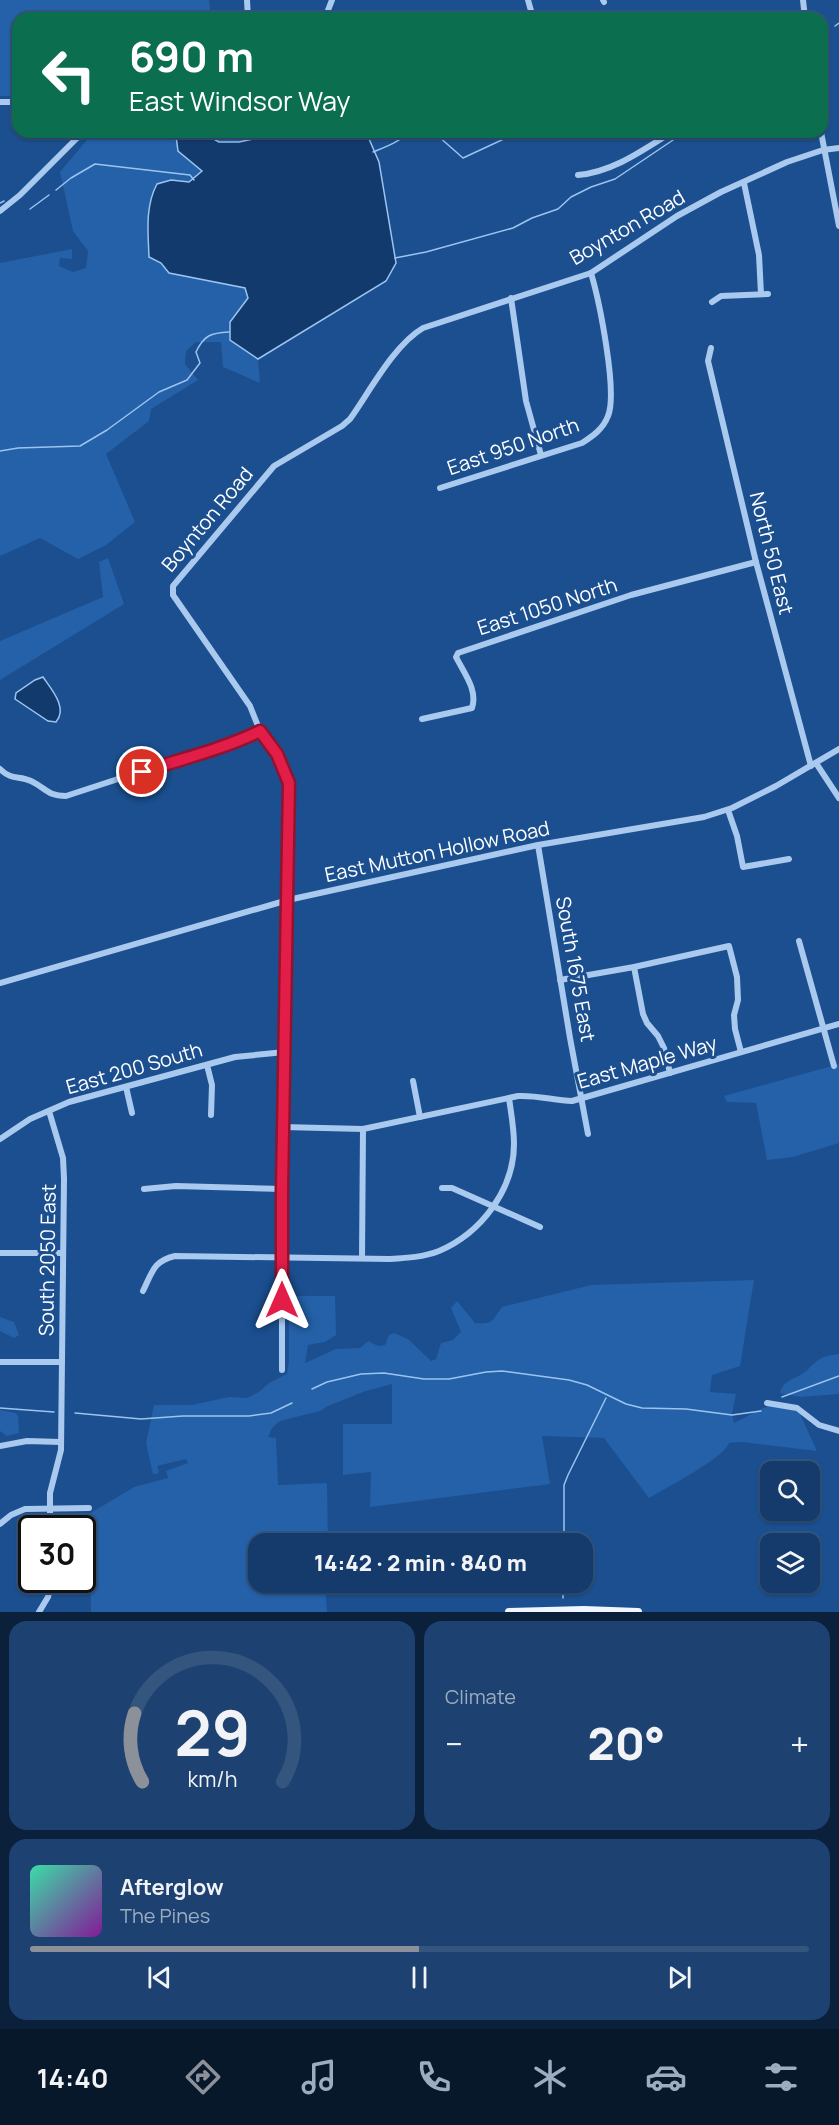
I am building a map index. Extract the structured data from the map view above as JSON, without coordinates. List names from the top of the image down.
{
  "streets": {
    "street": [
      "Boynton Road",
      "East 950 North",
      "North 50 East",
      "East 1050 North",
      "East Mutton Hollow Road",
      "South 1675 East",
      "East Maple Way",
      "East 200 South",
      "South 2050 East"
    ]
  },
  "crossings": [
    ["Boynton Road", "East 950 North"],
    ["Boynton Road", "East Mutton Hollow Road"],
    ["Boynton Road", "East Maple Way"],
    ["Boynton Road", "East 200 South"],
    ["North 50 East", "East 1050 North"],
    ["North 50 East", "East Mutton Hollow Road"],
    ["East Mutton Hollow Road", "South 1675 East"],
    ["South 1675 East", "East Maple Way"],
    ["East 200 South", "South 2050 East"]
  ],
  "page": {
    "turn": ["690 m", "East Windsor Way"],
    "limit": "30",
    "trip": "14:42 · 2 min · 840 m",
    "tile": "Climate",
    "heat": ["−", "20°", "+"],
    "song": ["Afterglow", "The Pines"],
    "tabs": "14:40",
    "gauge": ["29", "km/h"]
  }
}
